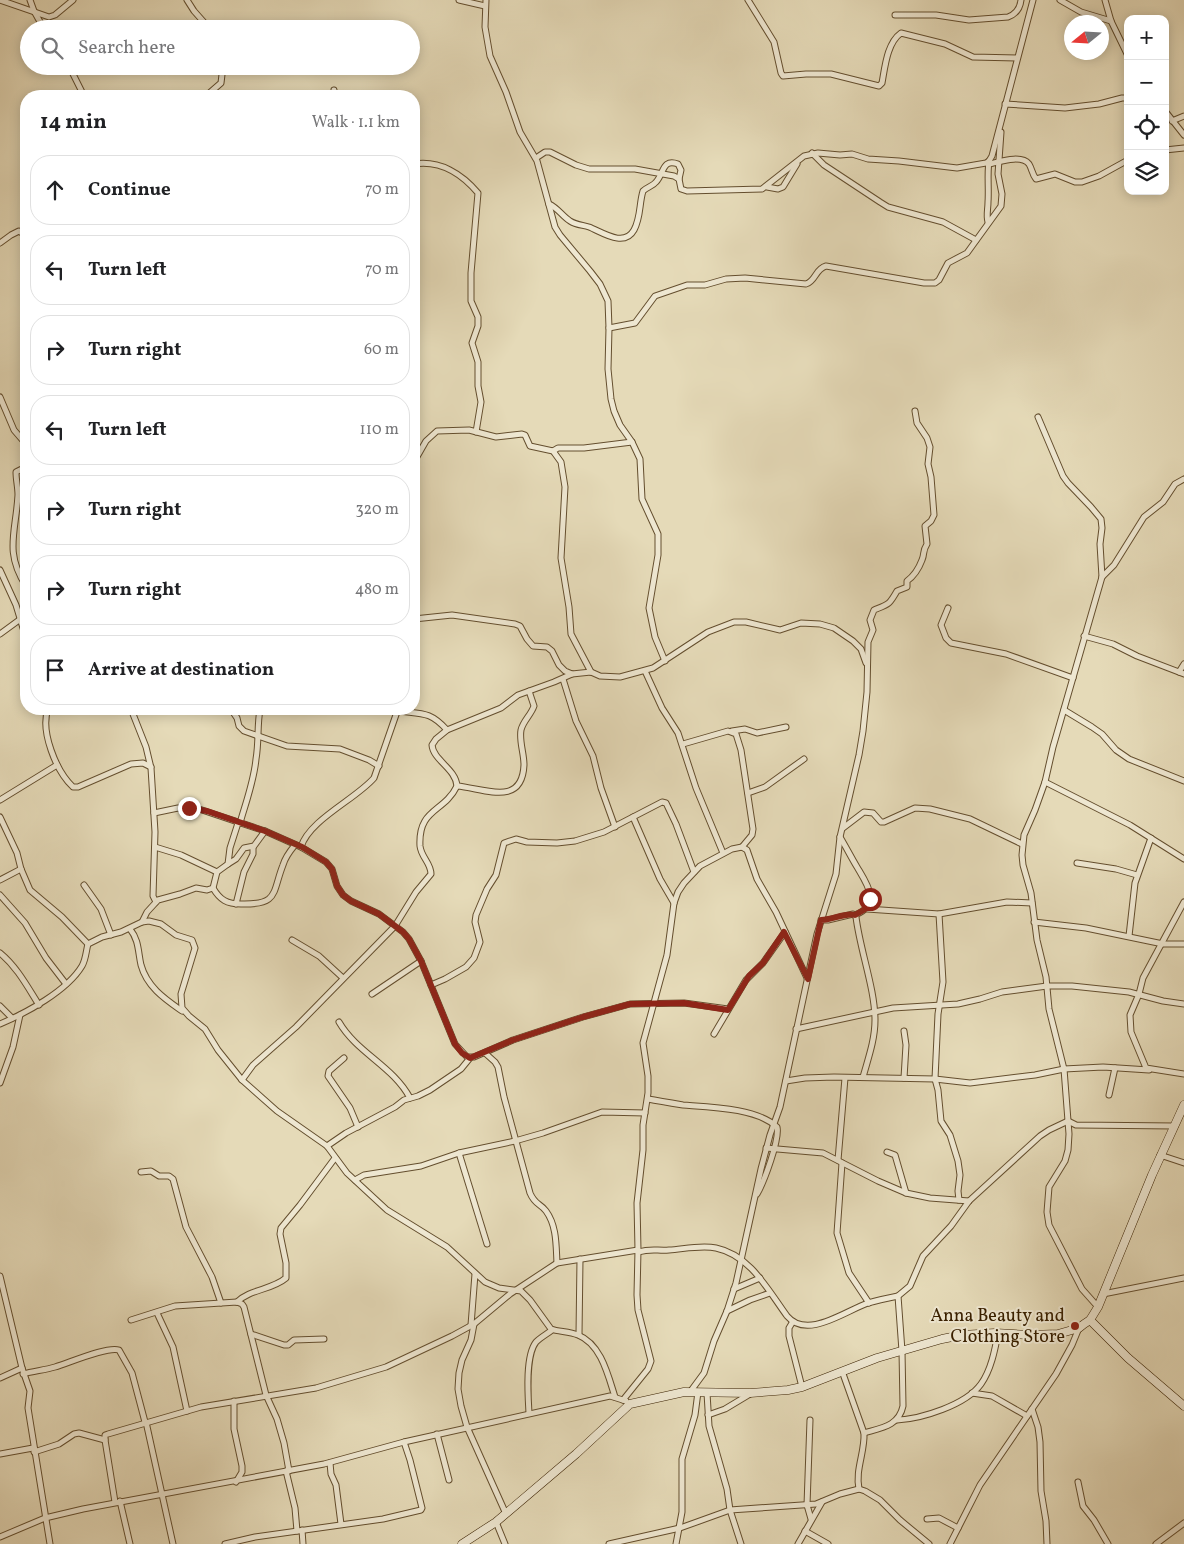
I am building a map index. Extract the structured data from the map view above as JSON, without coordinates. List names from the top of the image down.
{
  "places": ["Anna Beauty and Clothing Store"],
  "north": "left",
  "page": {
    "map_buttons": ["+", "−"],
    "search": "Search here",
    "heading": ["14 min", "Walk · 1.1 km"],
    "list": [
      ["Continue", "70 m"],
      ["Turn left", "70 m"],
      ["Turn right", "60 m"],
      ["Turn left", "110 m"],
      ["Turn right", "320 m"],
      ["Turn right", "480 m"],
      "Arrive at destination"
    ]
  }
}
